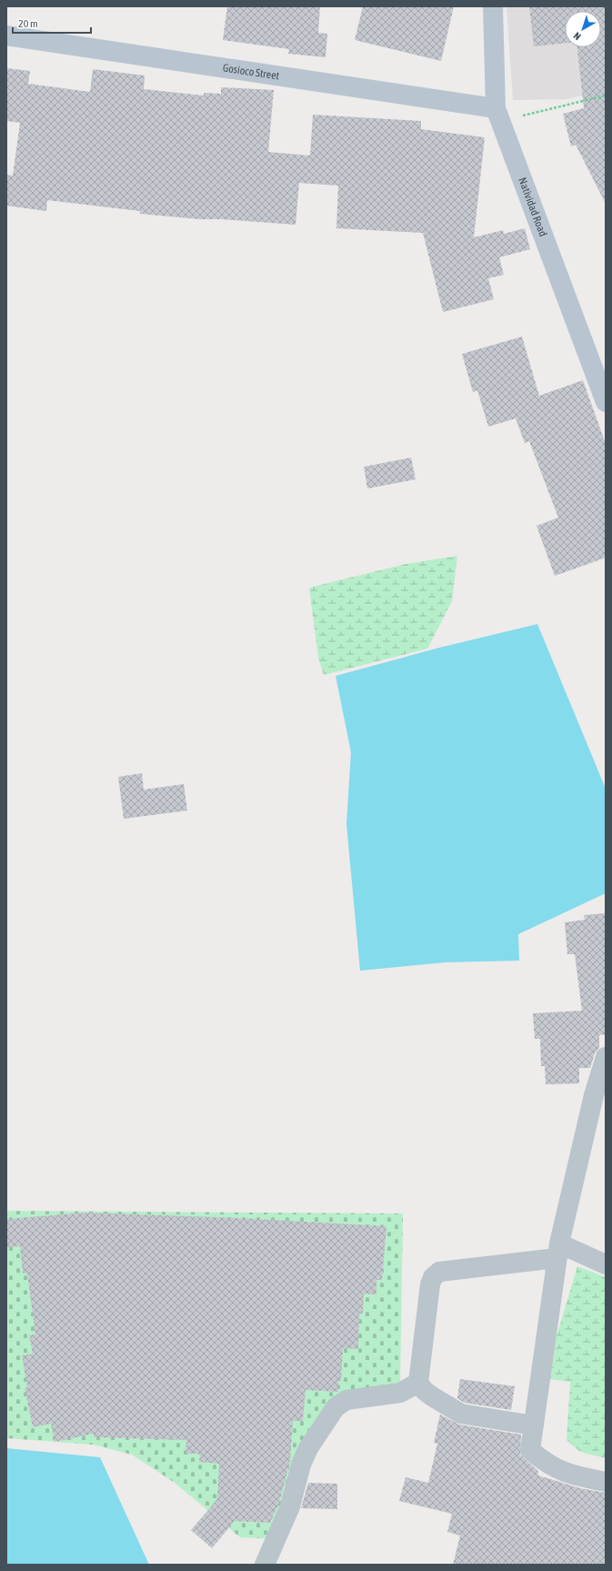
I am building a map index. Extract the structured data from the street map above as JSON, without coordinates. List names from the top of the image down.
{
  "streets": {
    "street": ["Gosioco Street", "Natividad Road"]
  },
  "crossings": [
    ["Gosioco Street", "Natividad Road"]
  ],
  "scale_bar": "20 m",
  "north": "bottom left"
}
